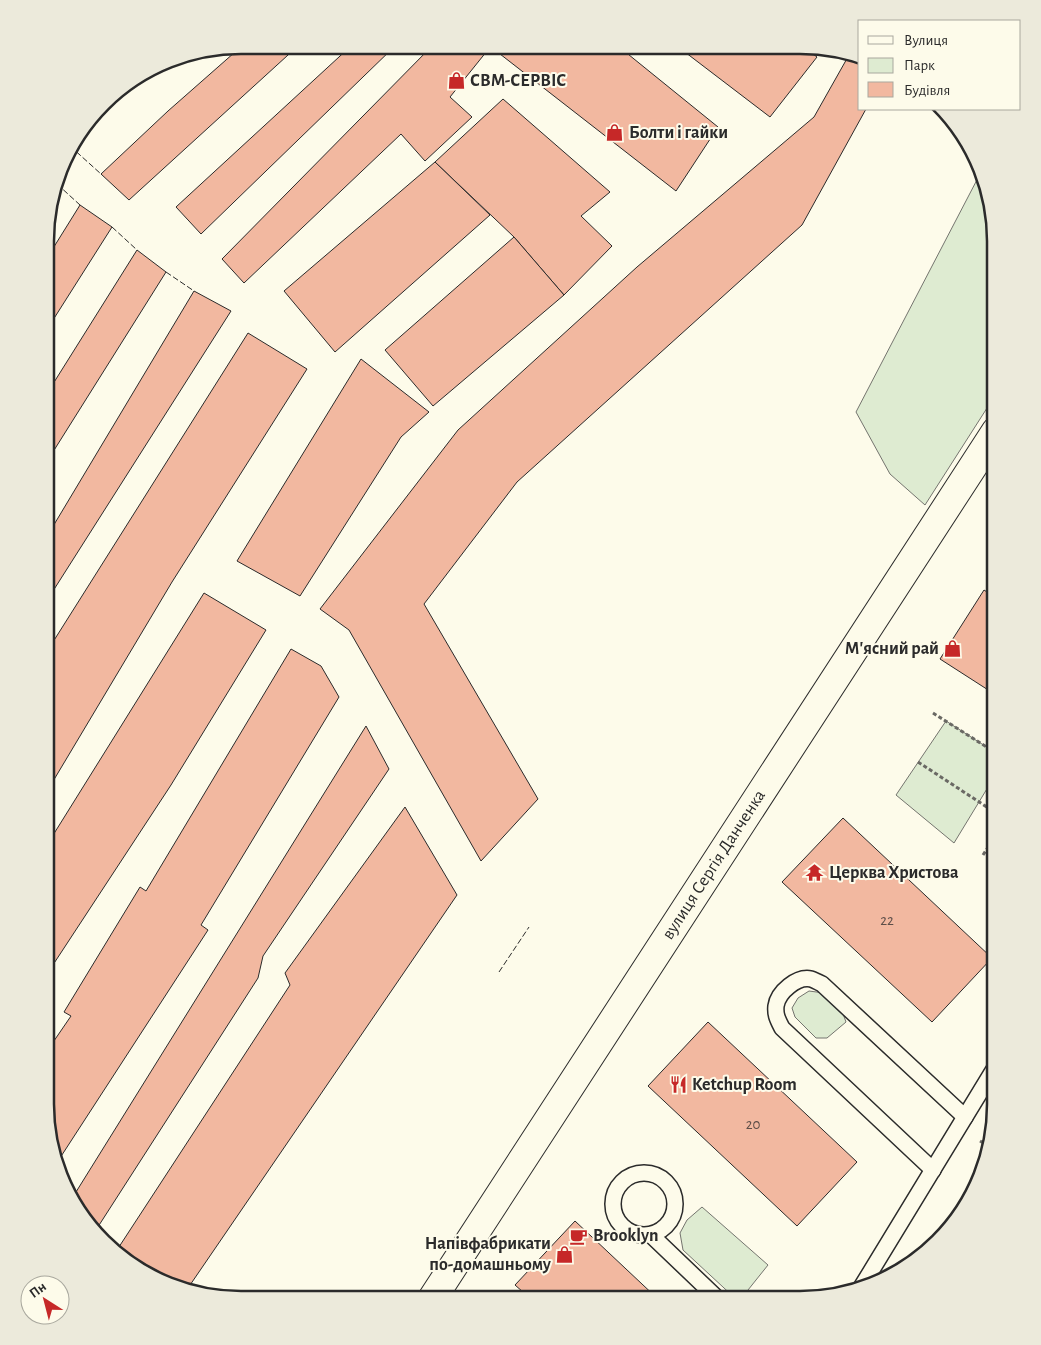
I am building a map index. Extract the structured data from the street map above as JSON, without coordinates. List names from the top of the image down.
{
  "streets": {
    "street": ["вулиця Сергія Данченка"]
  },
  "places": {
    "shop": [
      "СВМ-СЕРВІС",
      "Болти і гайки",
      "М'ясний рай",
      "Напівфабрикати по-домашньому"
    ],
    "temple": ["Церква Христова"],
    "restaurant": ["Ketchup Room"],
    "cafe": ["Brooklyn"]
  },
  "house_numbers": ["22", "20"],
  "legend": ["Вулиця", "Парк", "Будівля"],
  "north": "top left"
}
